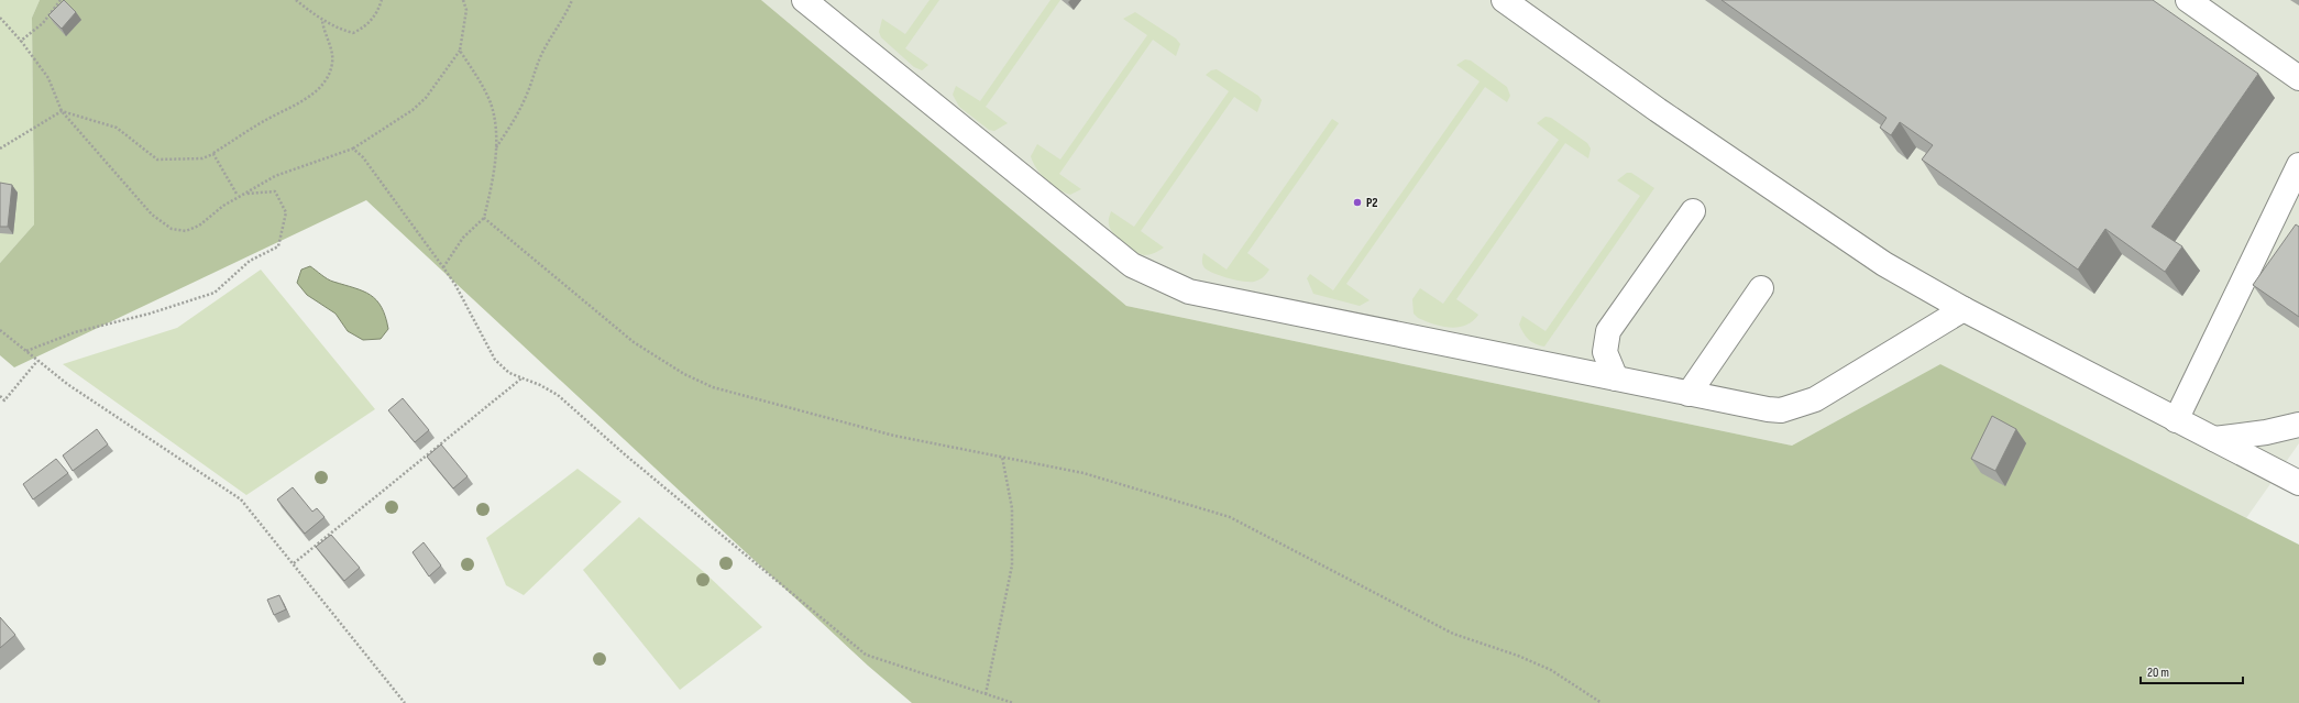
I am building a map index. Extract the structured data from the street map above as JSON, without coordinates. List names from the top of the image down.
{
  "places": ["P2"],
  "scale_bar": "20 m"
}
